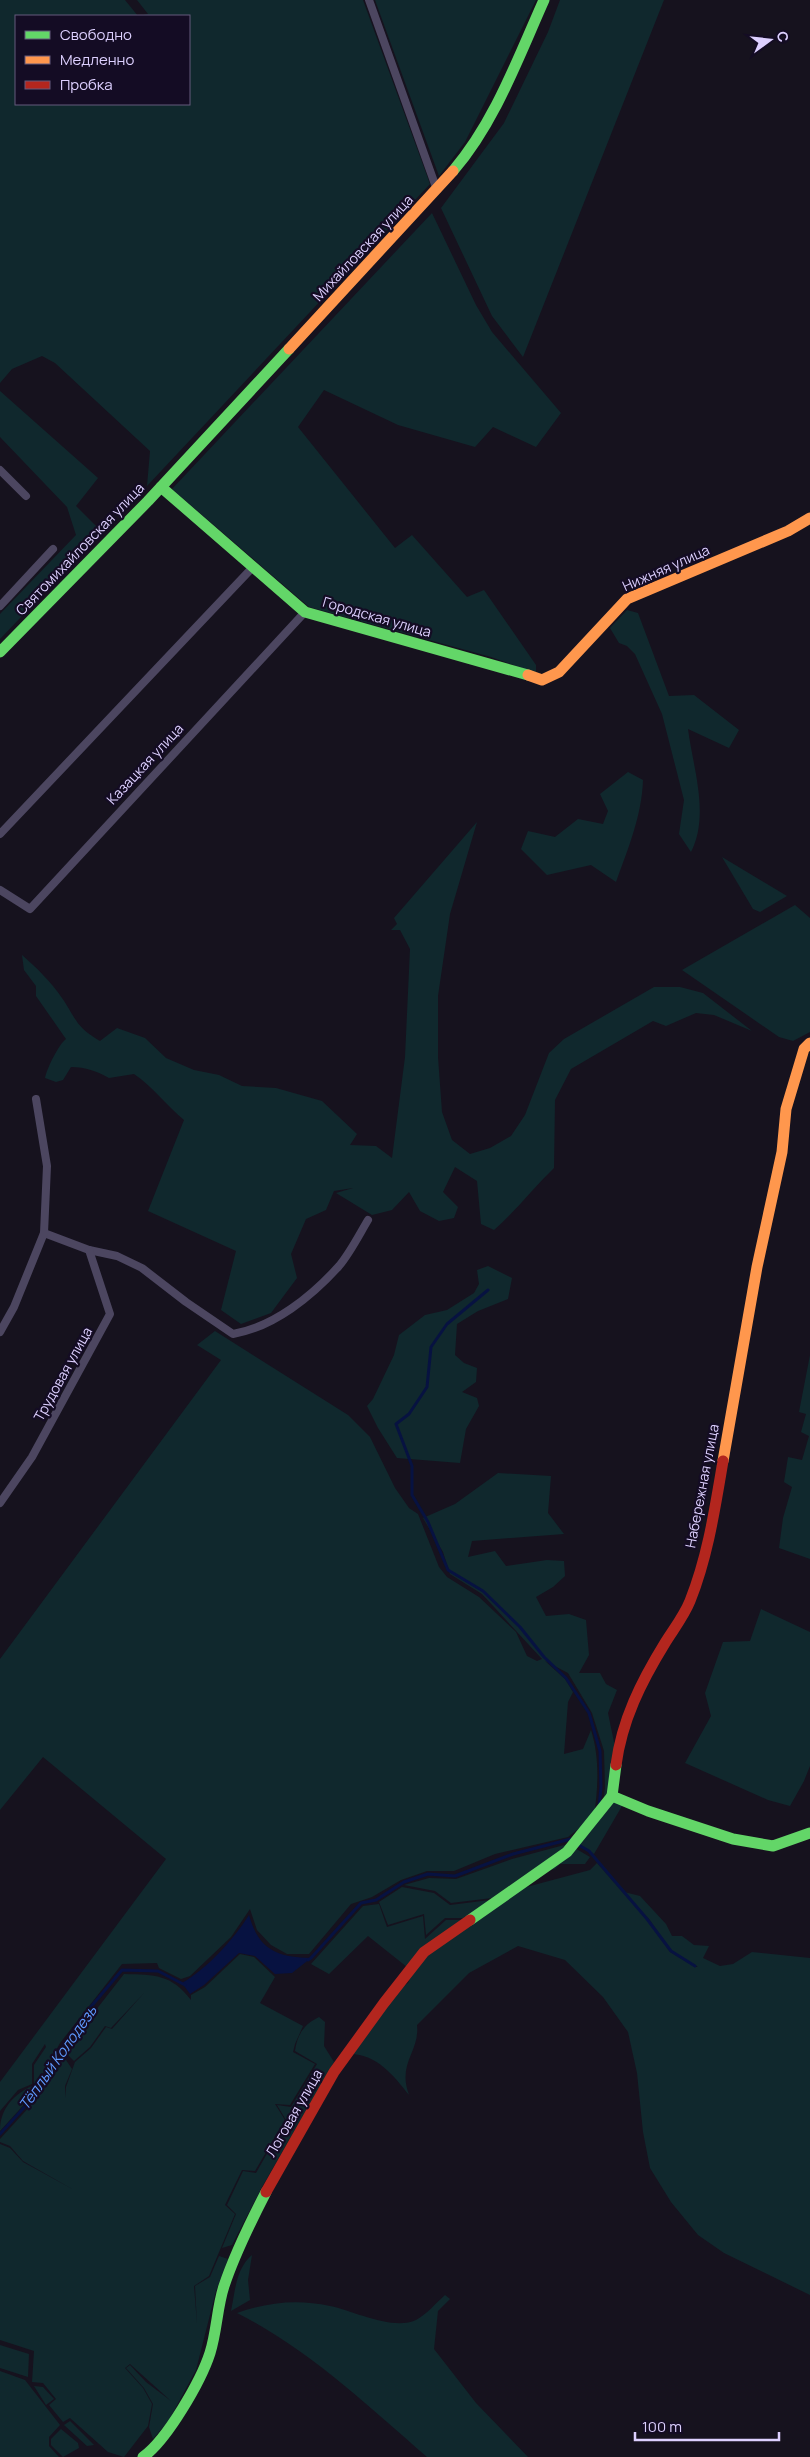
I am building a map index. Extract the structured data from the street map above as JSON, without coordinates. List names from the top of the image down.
{
  "streets": {
    "street": [
      "Михайловская улица",
      "Святомихайловская улица",
      "Нижняя улица",
      "Городская улица",
      "Казацкая улица",
      "Трудовая улица",
      "Набережная улица",
      "Логовая улица"
    ]
  },
  "crossings": [
    ["Михайловская улица", "Святомихайловская улица"],
    ["Нижняя улица", "Городская улица"],
    ["Городская улица", "Казацкая улица"],
    ["Набережная улица", "Логовая улица"]
  ],
  "water": ["Тёплый Колодезь"],
  "legend": ["Свободно", "Медленно", "Пробка"],
  "scale_bar": "100 m",
  "north": "right"
}
